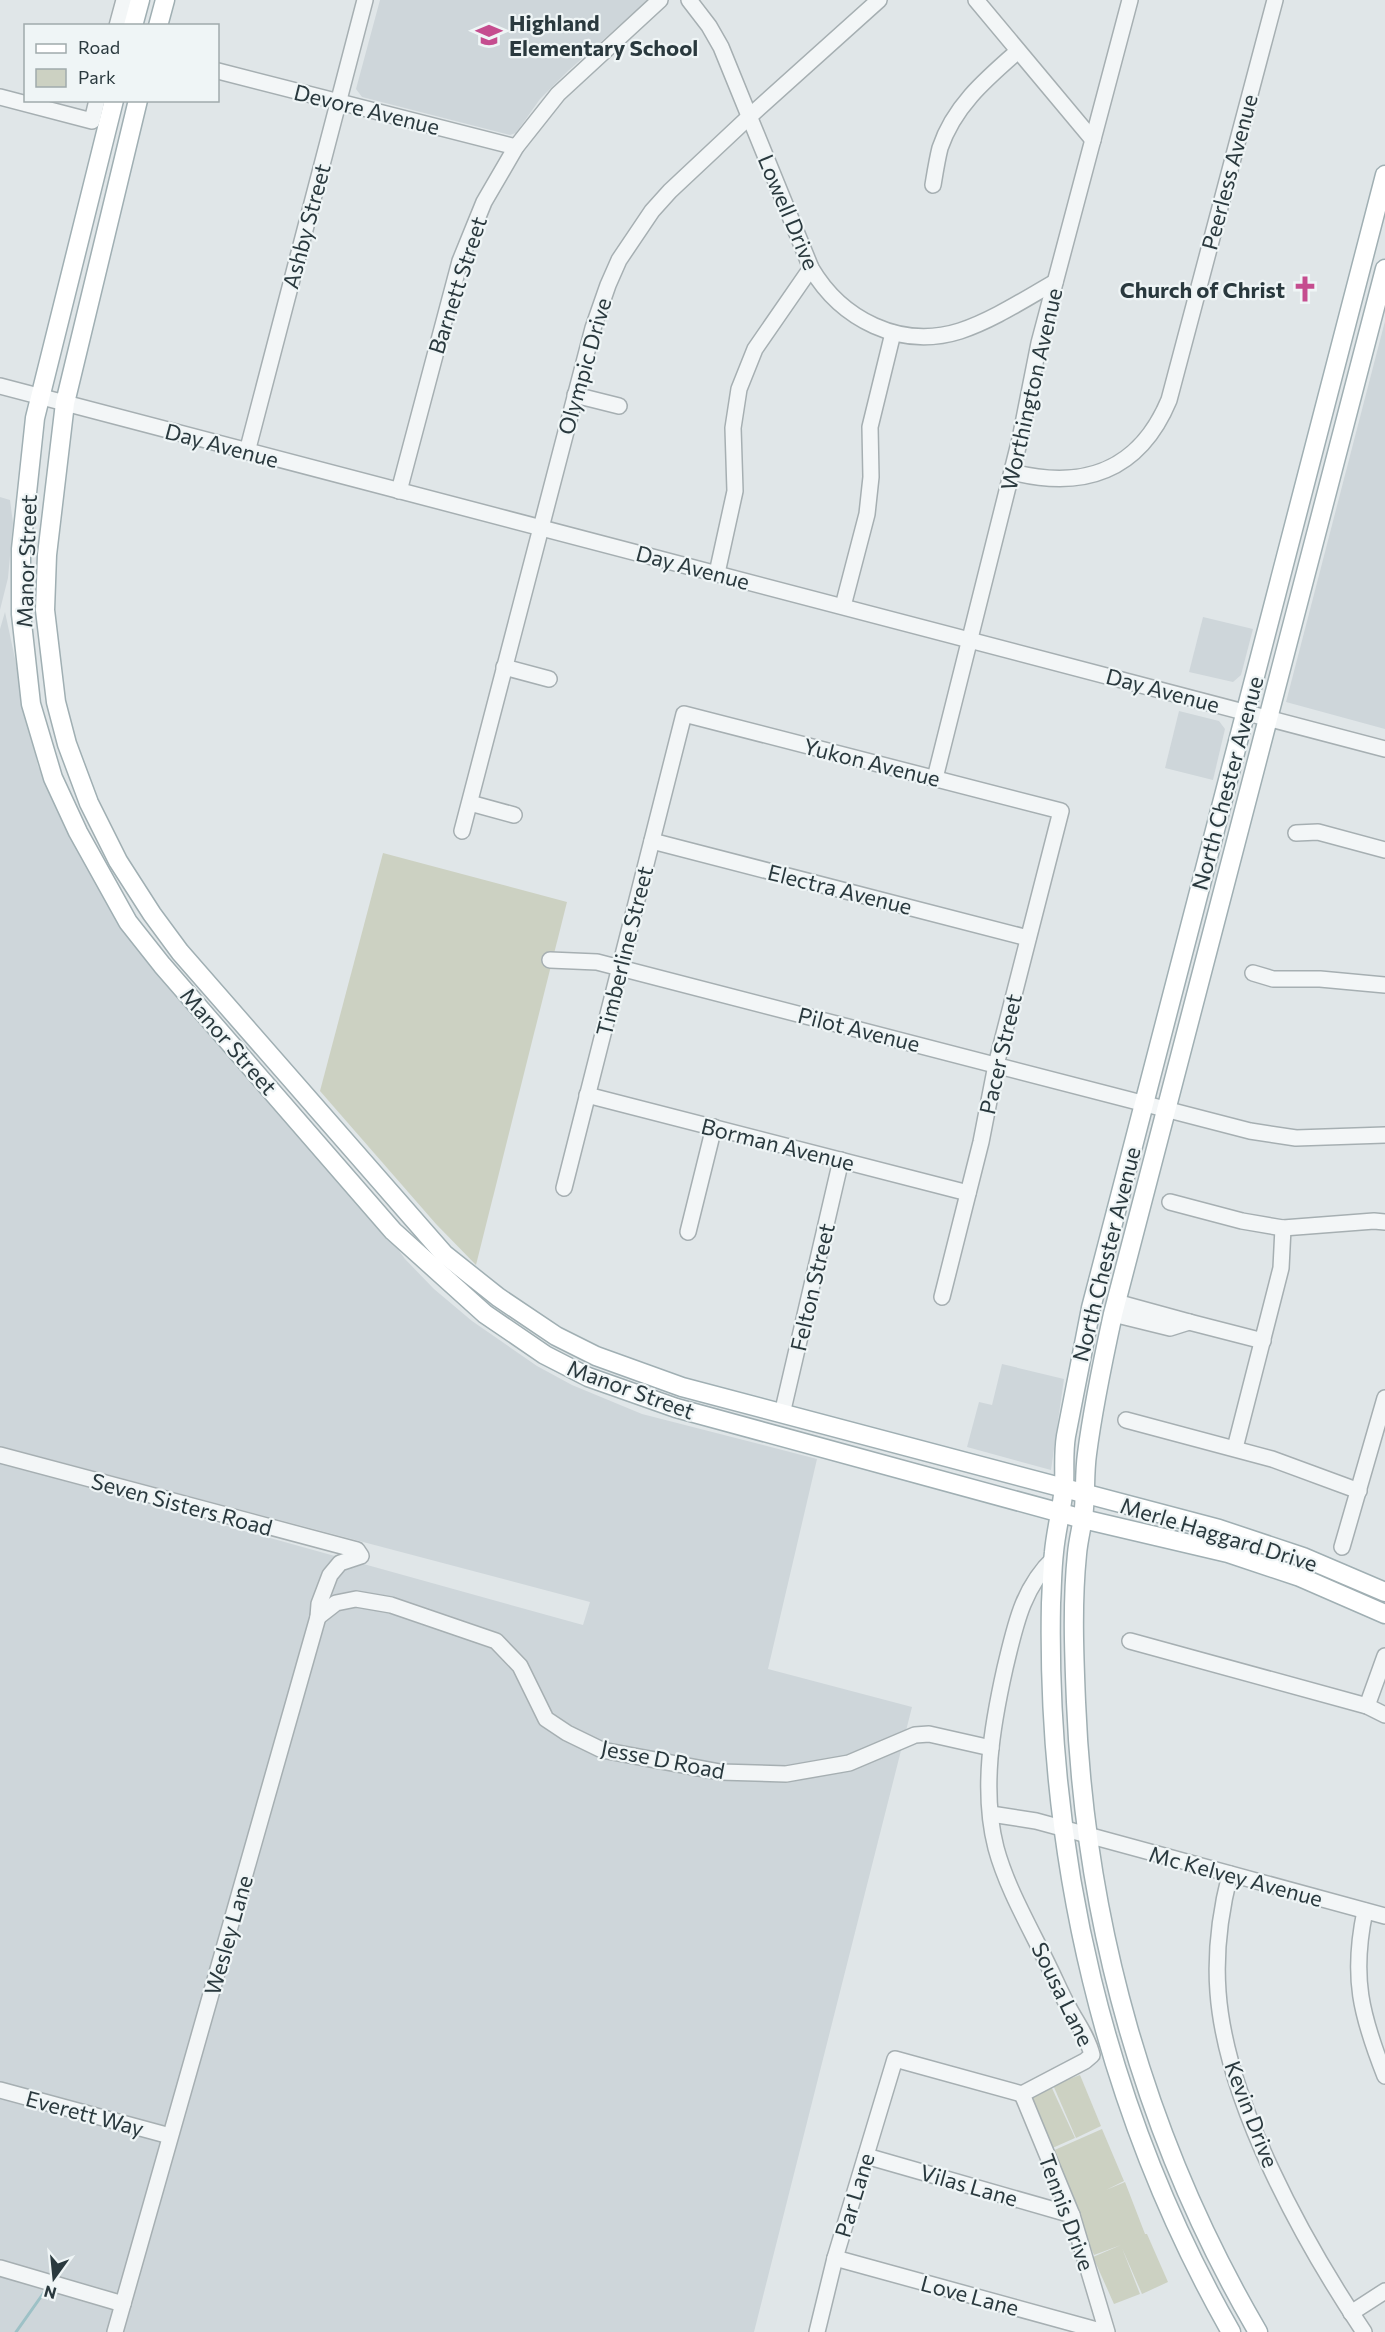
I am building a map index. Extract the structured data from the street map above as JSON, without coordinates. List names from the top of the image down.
{
  "streets": {
    "main road": ["Manor Street", "North Chester Avenue", "Merle Haggard Drive"],
    "street": [
      "Devore Avenue",
      "Peerless Avenue",
      "Lowell Drive",
      "Ashby Street",
      "Barnett Street",
      "Olympic Drive",
      "Worthington Avenue",
      "Day Avenue",
      "Yukon Avenue",
      "Electra Avenue",
      "Timberline Street",
      "Pilot Avenue",
      "Pacer Street",
      "Borman Avenue",
      "Felton Street",
      "Seven Sisters Road",
      "Jesse D Road",
      "Mc Kelvey Avenue",
      "Wesley Lane",
      "Sousa Lane",
      "Everett Way",
      "Kevin Drive",
      "Vilas Lane",
      "Par Lane",
      "Tennis Drive",
      "Love Lane"
    ]
  },
  "crossings": [
    ["Devore Avenue", "Ashby Street"],
    ["Devore Avenue", "Barnett Street"],
    ["Peerless Avenue", "Worthington Avenue"],
    ["Lowell Drive", "Olympic Drive"],
    ["Lowell Drive", "Worthington Avenue"],
    ["Ashby Street", "Day Avenue"],
    ["Barnett Street", "Day Avenue"],
    ["Olympic Drive", "Day Avenue"],
    ["Worthington Avenue", "Day Avenue"],
    ["Worthington Avenue", "Yukon Avenue"],
    ["Day Avenue", "Manor Street"],
    ["Day Avenue", "North Chester Avenue"],
    ["Manor Street", "North Chester Avenue"],
    ["Manor Street", "Felton Street"],
    ["Manor Street", "Merle Haggard Drive"],
    ["Yukon Avenue", "Timberline Street"],
    ["Yukon Avenue", "Pacer Street"],
    ["North Chester Avenue", "Pilot Avenue"],
    ["North Chester Avenue", "Merle Haggard Drive"],
    ["North Chester Avenue", "Mc Kelvey Avenue"],
    ["Electra Avenue", "Timberline Street"],
    ["Electra Avenue", "Pacer Street"],
    ["Timberline Street", "Pilot Avenue"],
    ["Timberline Street", "Borman Avenue"],
    ["Pilot Avenue", "Pacer Street"],
    ["Pacer Street", "Borman Avenue"],
    ["Borman Avenue", "Felton Street"],
    ["Seven Sisters Road", "Wesley Lane"],
    ["Jesse D Road", "Wesley Lane"],
    ["Mc Kelvey Avenue", "Kevin Drive"],
    ["Wesley Lane", "Everett Way"],
    ["Sousa Lane", "Par Lane"],
    ["Sousa Lane", "Tennis Drive"],
    ["Vilas Lane", "Par Lane"],
    ["Vilas Lane", "Tennis Drive"],
    ["Par Lane", "Tennis Drive"],
    ["Par Lane", "Love Lane"],
    ["Tennis Drive", "Love Lane"]
  ],
  "places": {
    "school or university": ["Highland Elementary School"],
    "church": ["Church of Christ"]
  },
  "legend": ["Road", "Park"],
  "north": "bottom"
}
